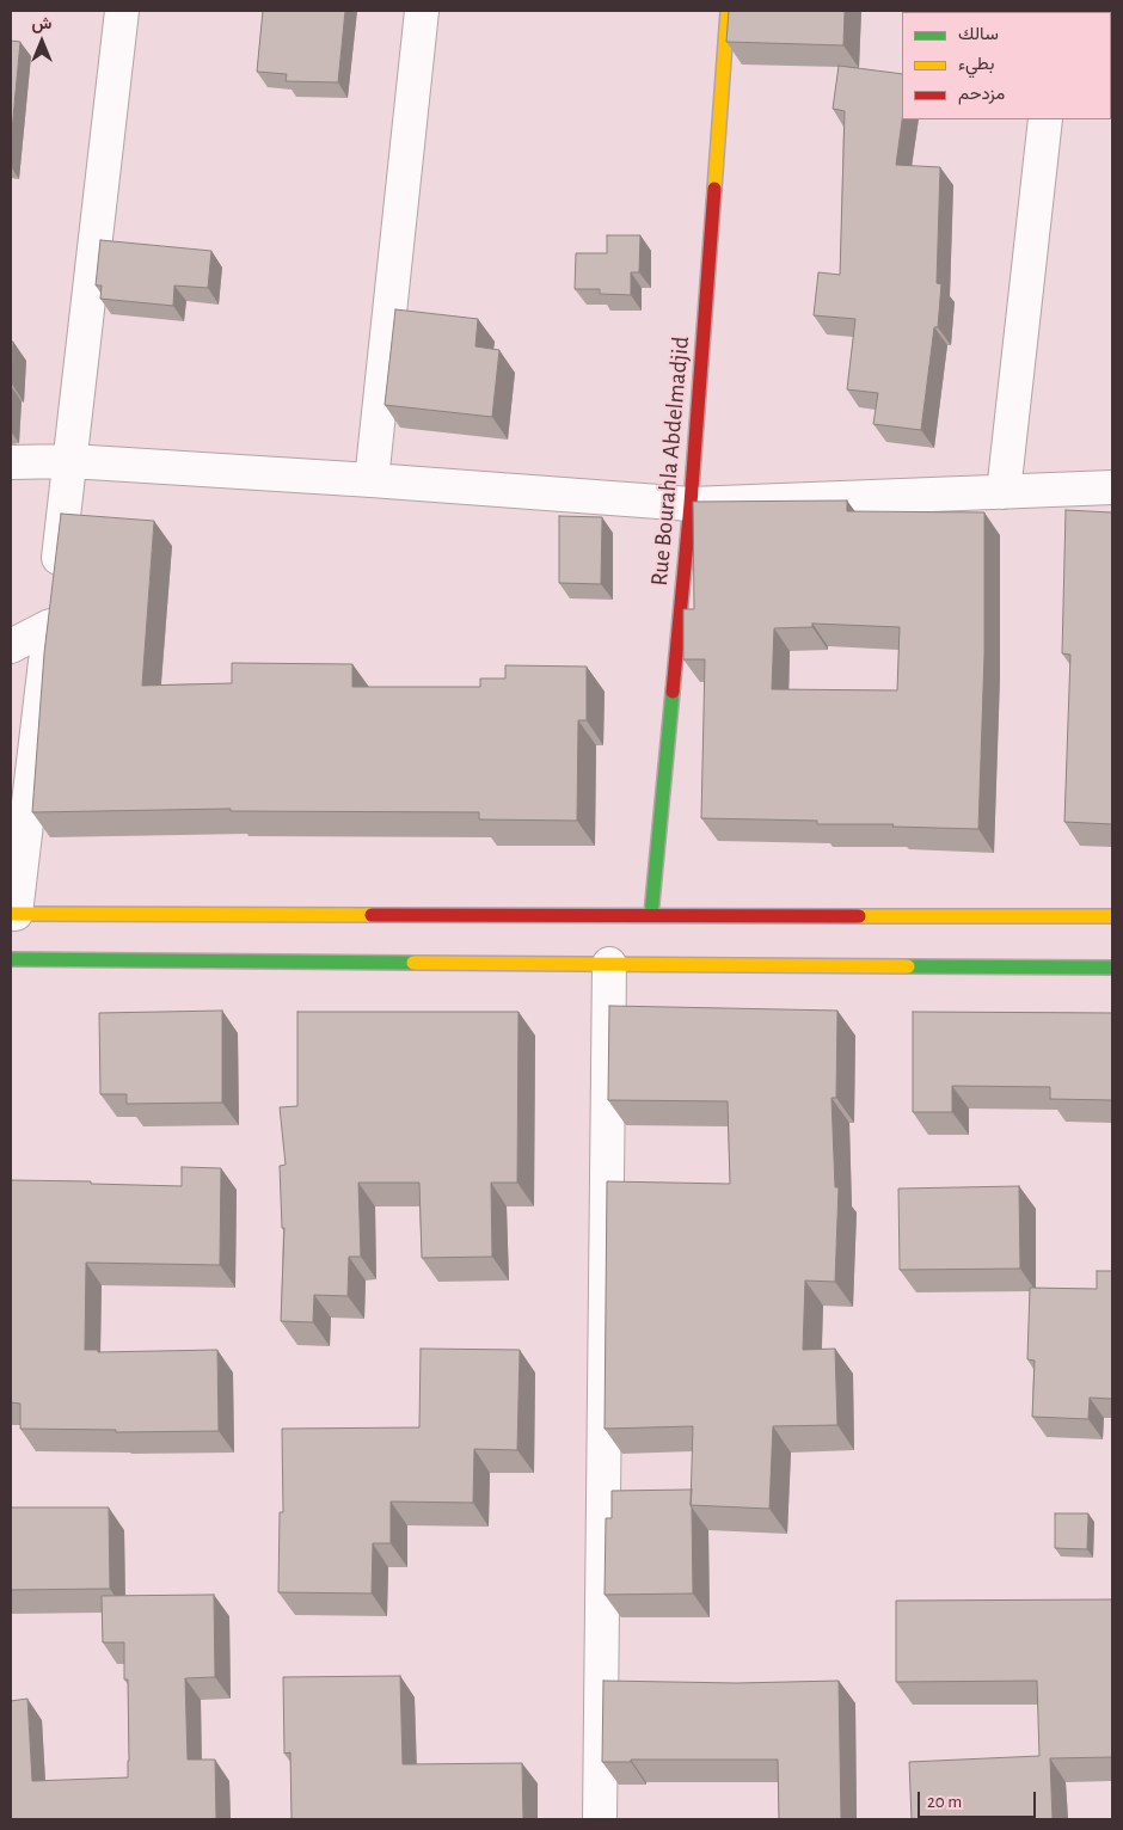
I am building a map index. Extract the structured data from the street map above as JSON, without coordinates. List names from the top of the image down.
{
  "streets": {
    "street": ["Rue Bourahla Abdelmadjid"]
  },
  "legend": ["سالك", "بطيء", "مزدحم"],
  "scale_bar": "20 m",
  "north": "top"
}
